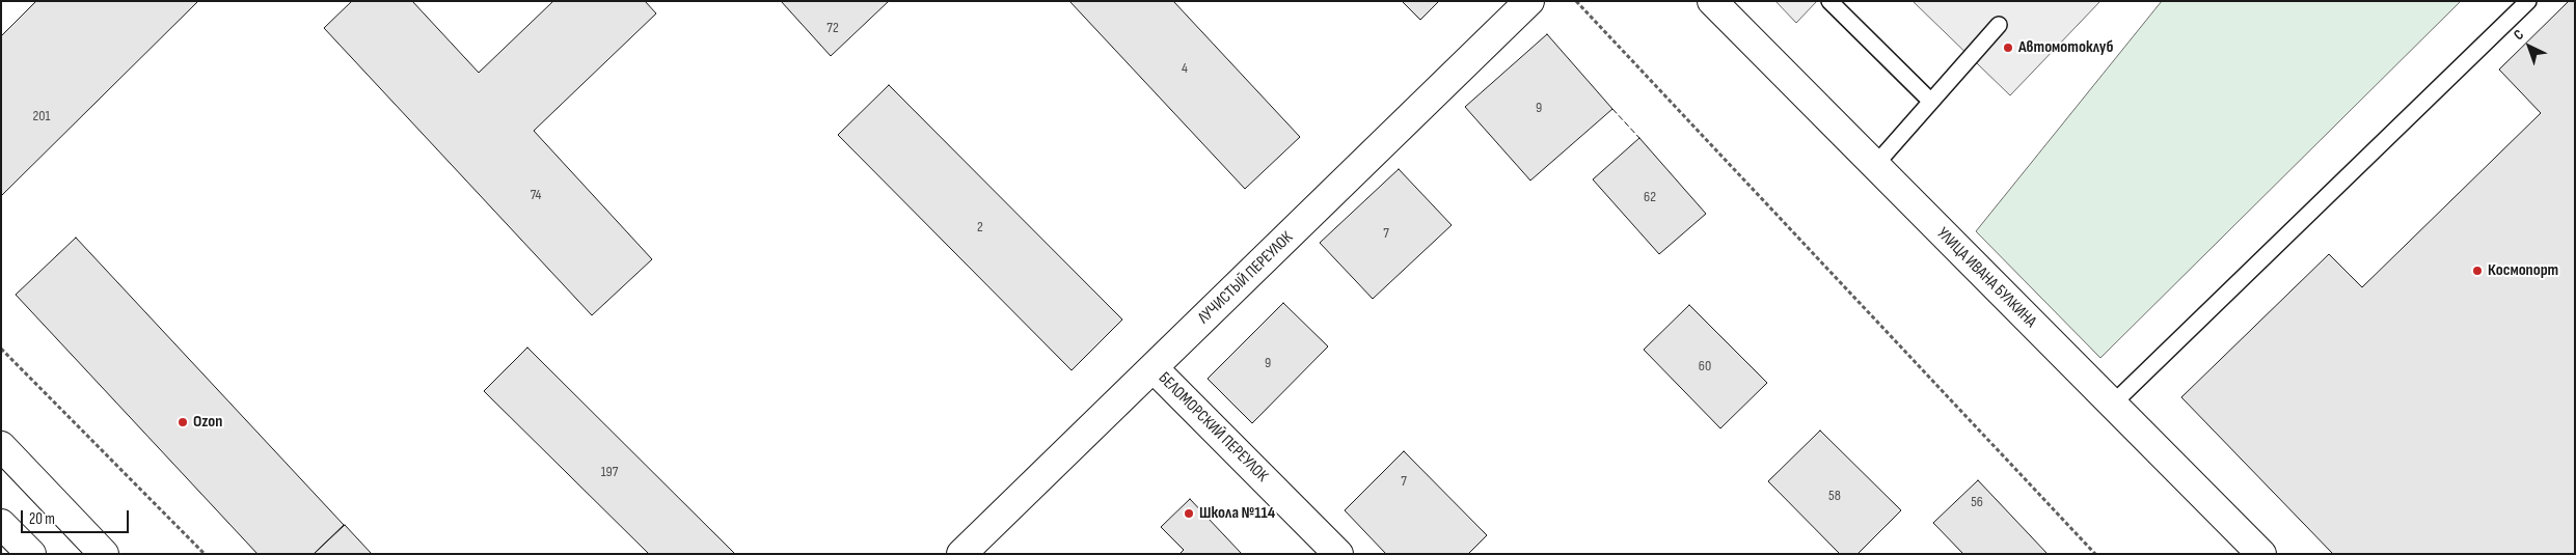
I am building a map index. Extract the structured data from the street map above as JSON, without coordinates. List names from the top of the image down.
{
  "streets": {
    "street": ["ЛУЧИСТЫЙ ПЕРЕУЛОК", "УЛИЦА ИВАНА БУЛКИНА", "БЕЛОМОРСКИЙ ПЕРЕУЛОК"]
  },
  "crossings": [
    ["ЛУЧИСТЫЙ ПЕРЕУЛОК", "БЕЛОМОРСКИЙ ПЕРЕУЛОК"]
  ],
  "places": [
    "Автомотоклуб",
    "Космопорт",
    "Ozon",
    "Школа №114"
  ],
  "house_numbers": [
    "72",
    "4",
    "9",
    "201",
    "74",
    "62",
    "2",
    "7",
    "9",
    "60",
    "197",
    "7",
    "58",
    "56"
  ],
  "scale_bar": "20 m",
  "north": "top left"
}
